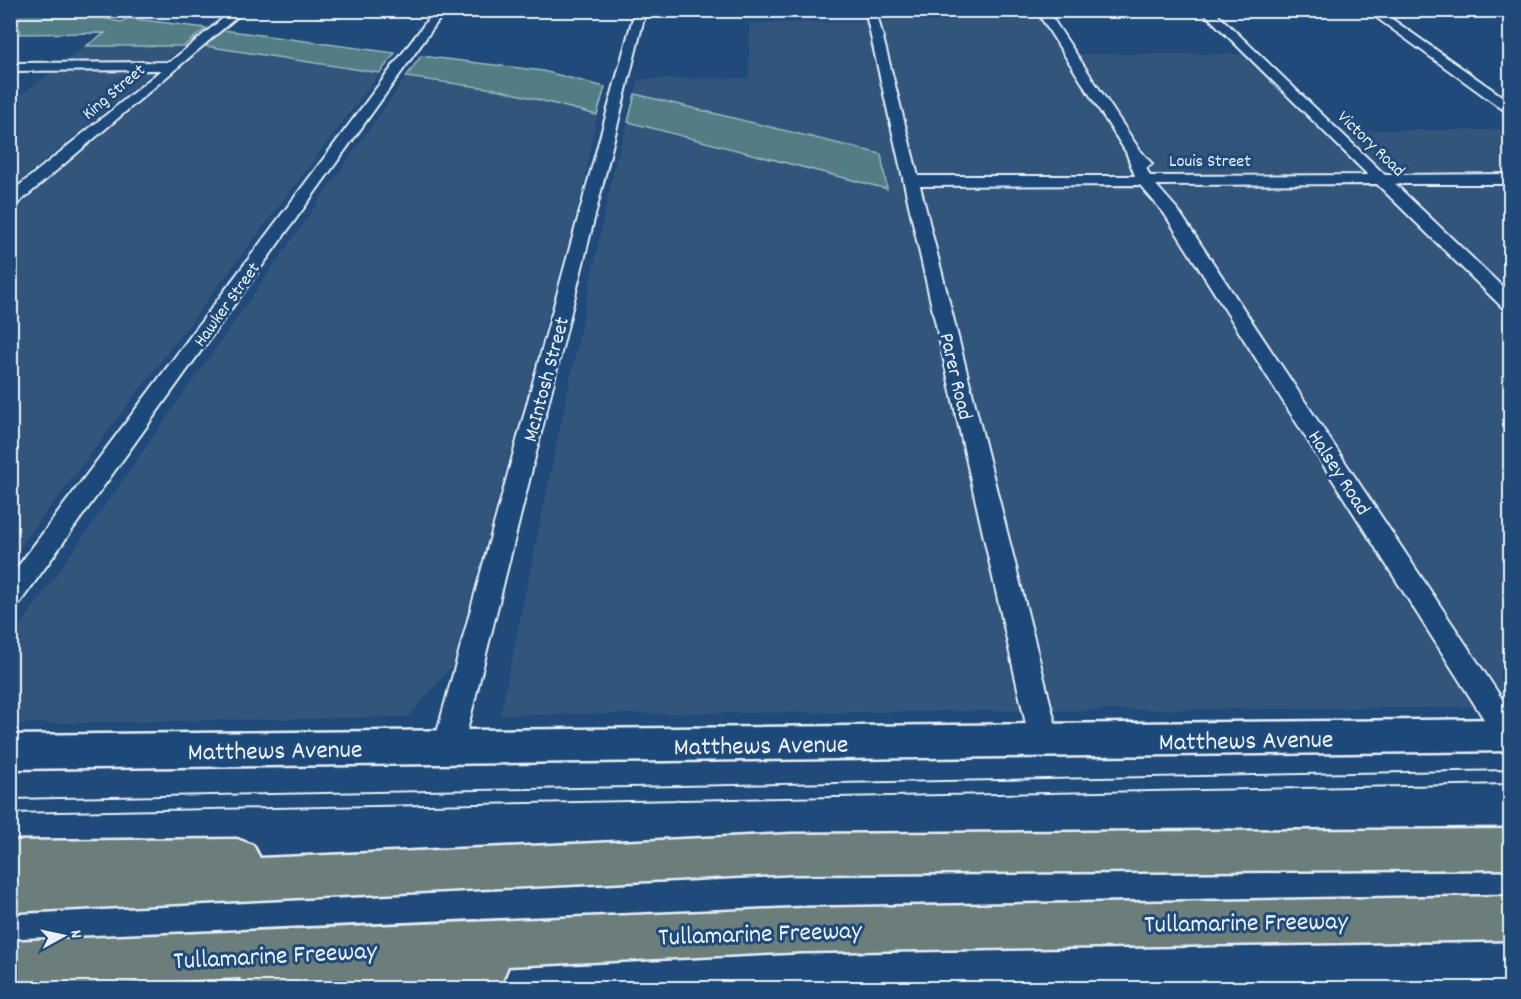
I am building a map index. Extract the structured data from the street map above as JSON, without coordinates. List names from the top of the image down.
{
  "streets": {
    "highway": ["Tullamarine Freeway"],
    "main road": ["Matthews Avenue"],
    "street": [
      "King Street",
      "Victory Road",
      "Louis Street",
      "Hawker Street",
      "Parer Road",
      "McIntosh Street",
      "Halsey Road"
    ]
  },
  "crossings": [
    ["Victory Road", "Louis Street"],
    ["Louis Street", "Parer Road"],
    ["Louis Street", "Halsey Road"],
    ["Parer Road", "Matthews Avenue"],
    ["McIntosh Street", "Matthews Avenue"],
    ["Halsey Road", "Matthews Avenue"]
  ],
  "north": "right"
}
